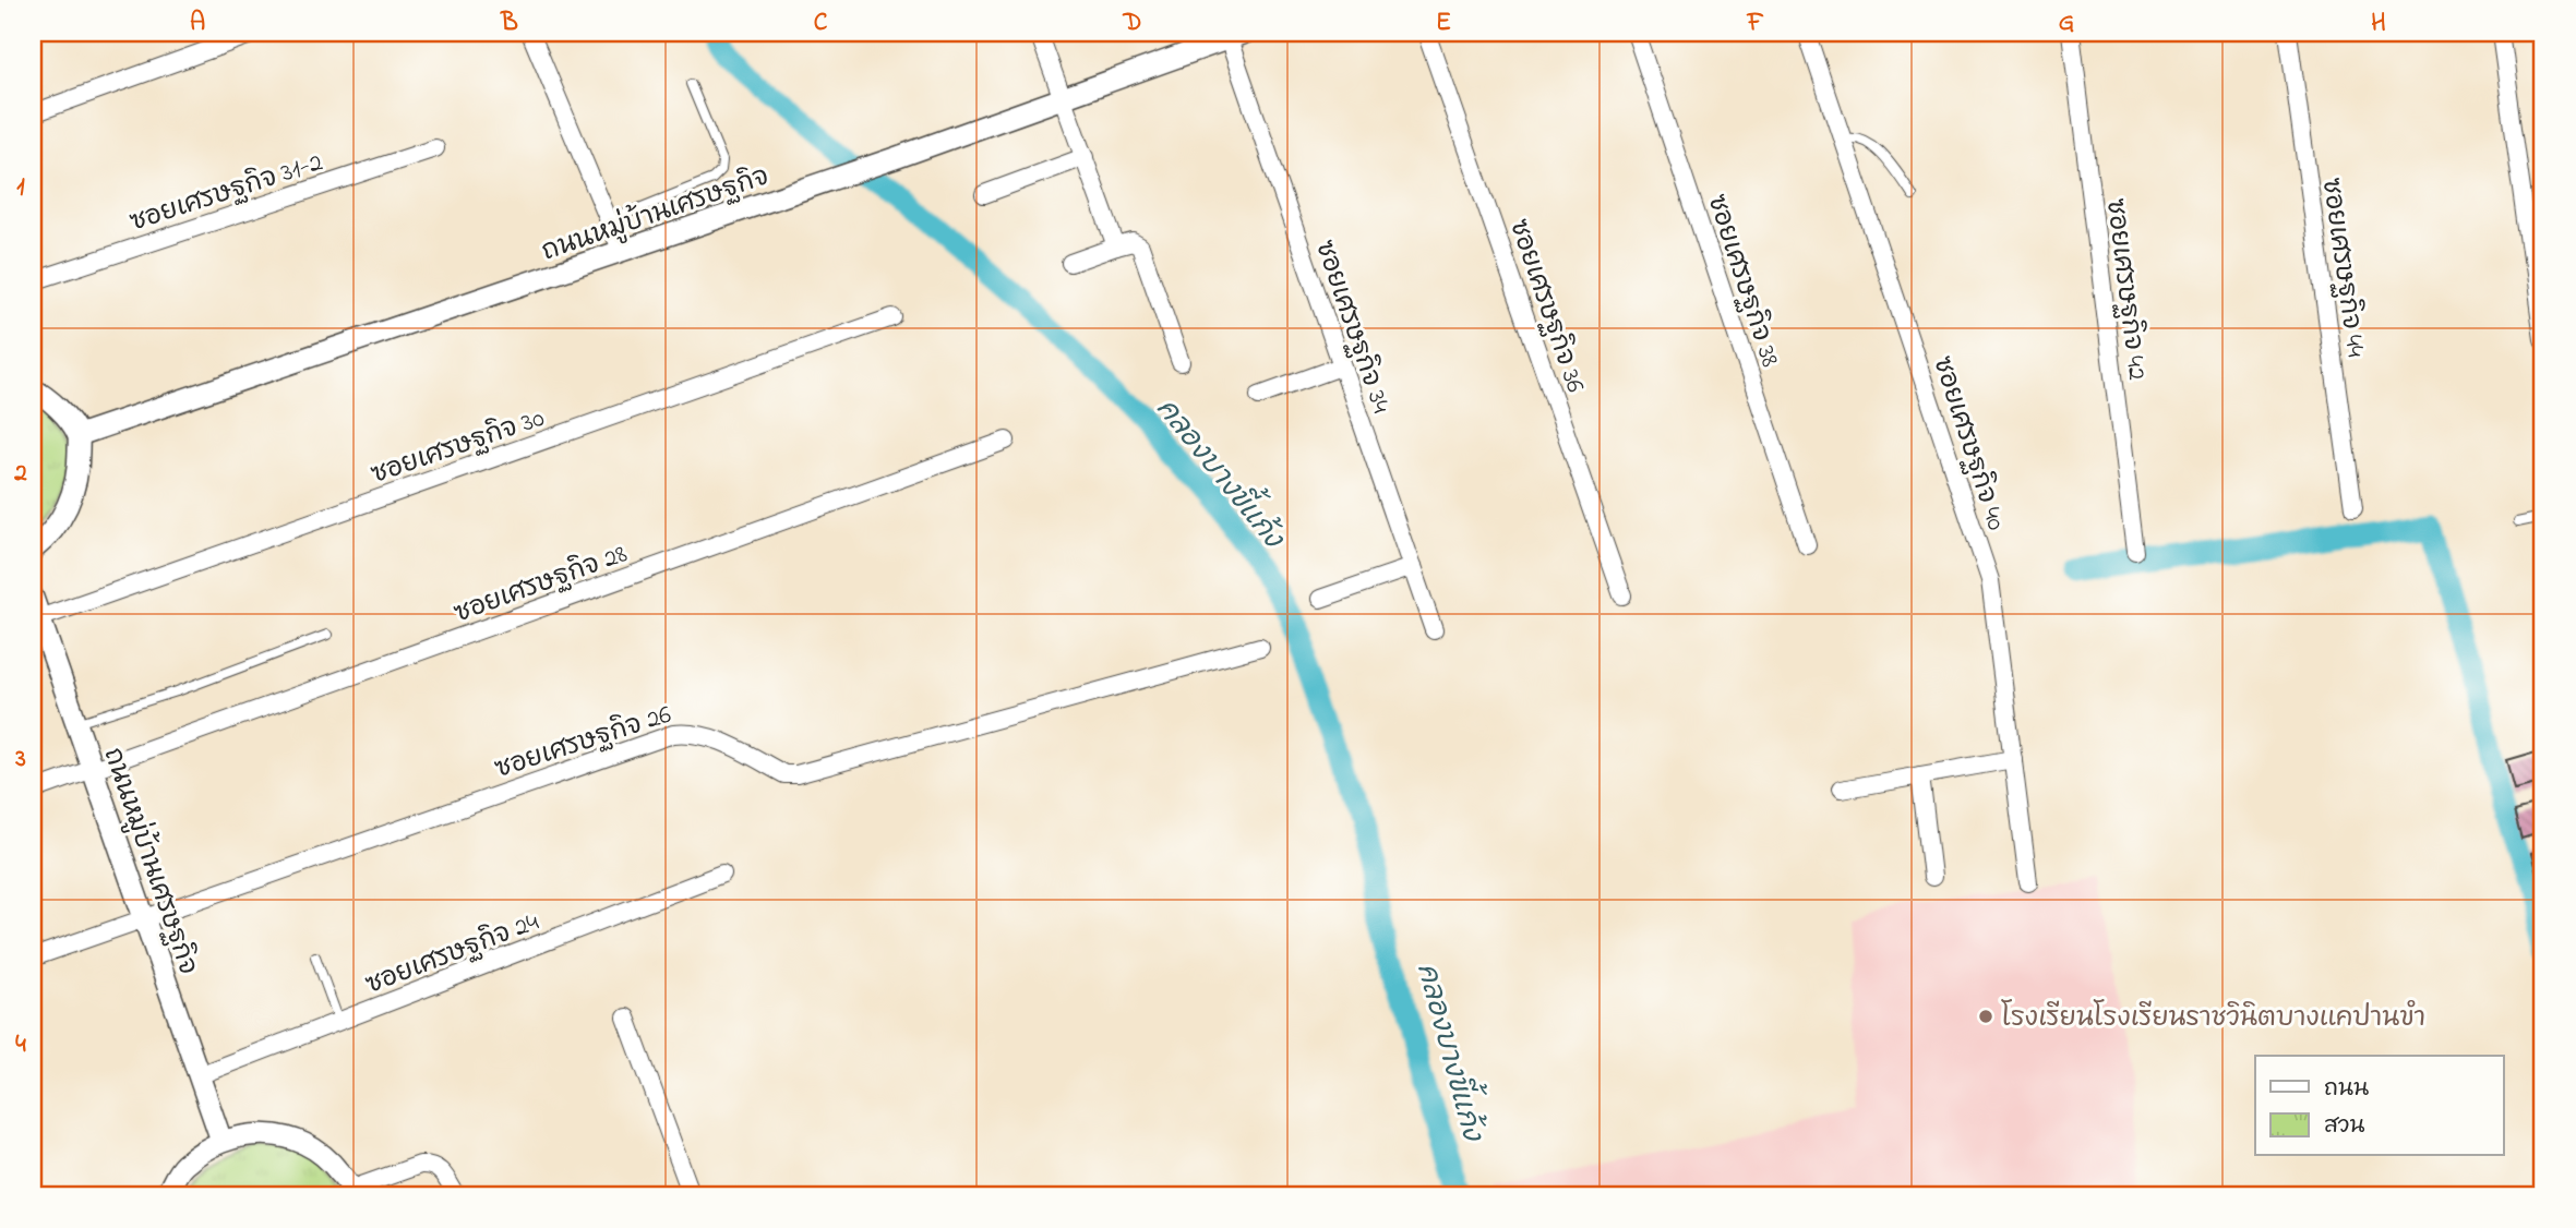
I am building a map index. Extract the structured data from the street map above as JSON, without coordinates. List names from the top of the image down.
{
  "streets": {
    "street": [
      "ซอยเศรษฐกิจ 31-2",
      "ถนนหมู่บ้านเศรษฐกิจ",
      "ซอยเศรษฐกิจ 44",
      "ซอยเศรษฐกิจ 38",
      "ซอยเศรษฐกิจ 42",
      "ซอยเศรษฐกิจ 36",
      "ซอยเศรษฐกิจ 34",
      "ซอยเศรษฐกิจ 40",
      "ซอยเศรษฐกิจ 30",
      "ซอยเศรษฐกิจ 28",
      "ซอยเศรษฐกิจ 26",
      "ซอยเศรษฐกิจ 24"
    ]
  },
  "crossings": [
    ["ถนนหมู่บ้านเศรษฐกิจ", "ซอยเศรษฐกิจ 34"],
    ["ถนนหมู่บ้านเศรษฐกิจ", "ซอยเศรษฐกิจ 30"],
    ["ถนนหมู่บ้านเศรษฐกิจ", "ซอยเศรษฐกิจ 28"],
    ["ถนนหมู่บ้านเศรษฐกิจ", "ซอยเศรษฐกิจ 26"],
    ["ถนนหมู่บ้านเศรษฐกิจ", "ซอยเศรษฐกิจ 24"]
  ],
  "water": ["คลองบางขี้แก้ง"],
  "places": ["โรงเรียนโรงเรียนราชวินิตบางแคปานขำ"],
  "legend": ["ถนน", "สวน"],
  "grid": {
    "columns": [
      "A",
      "B",
      "C",
      "D",
      "E",
      "F",
      "G",
      "H"
    ],
    "rows": [
      "1",
      "2",
      "3",
      "4"
    ]
  }
}
